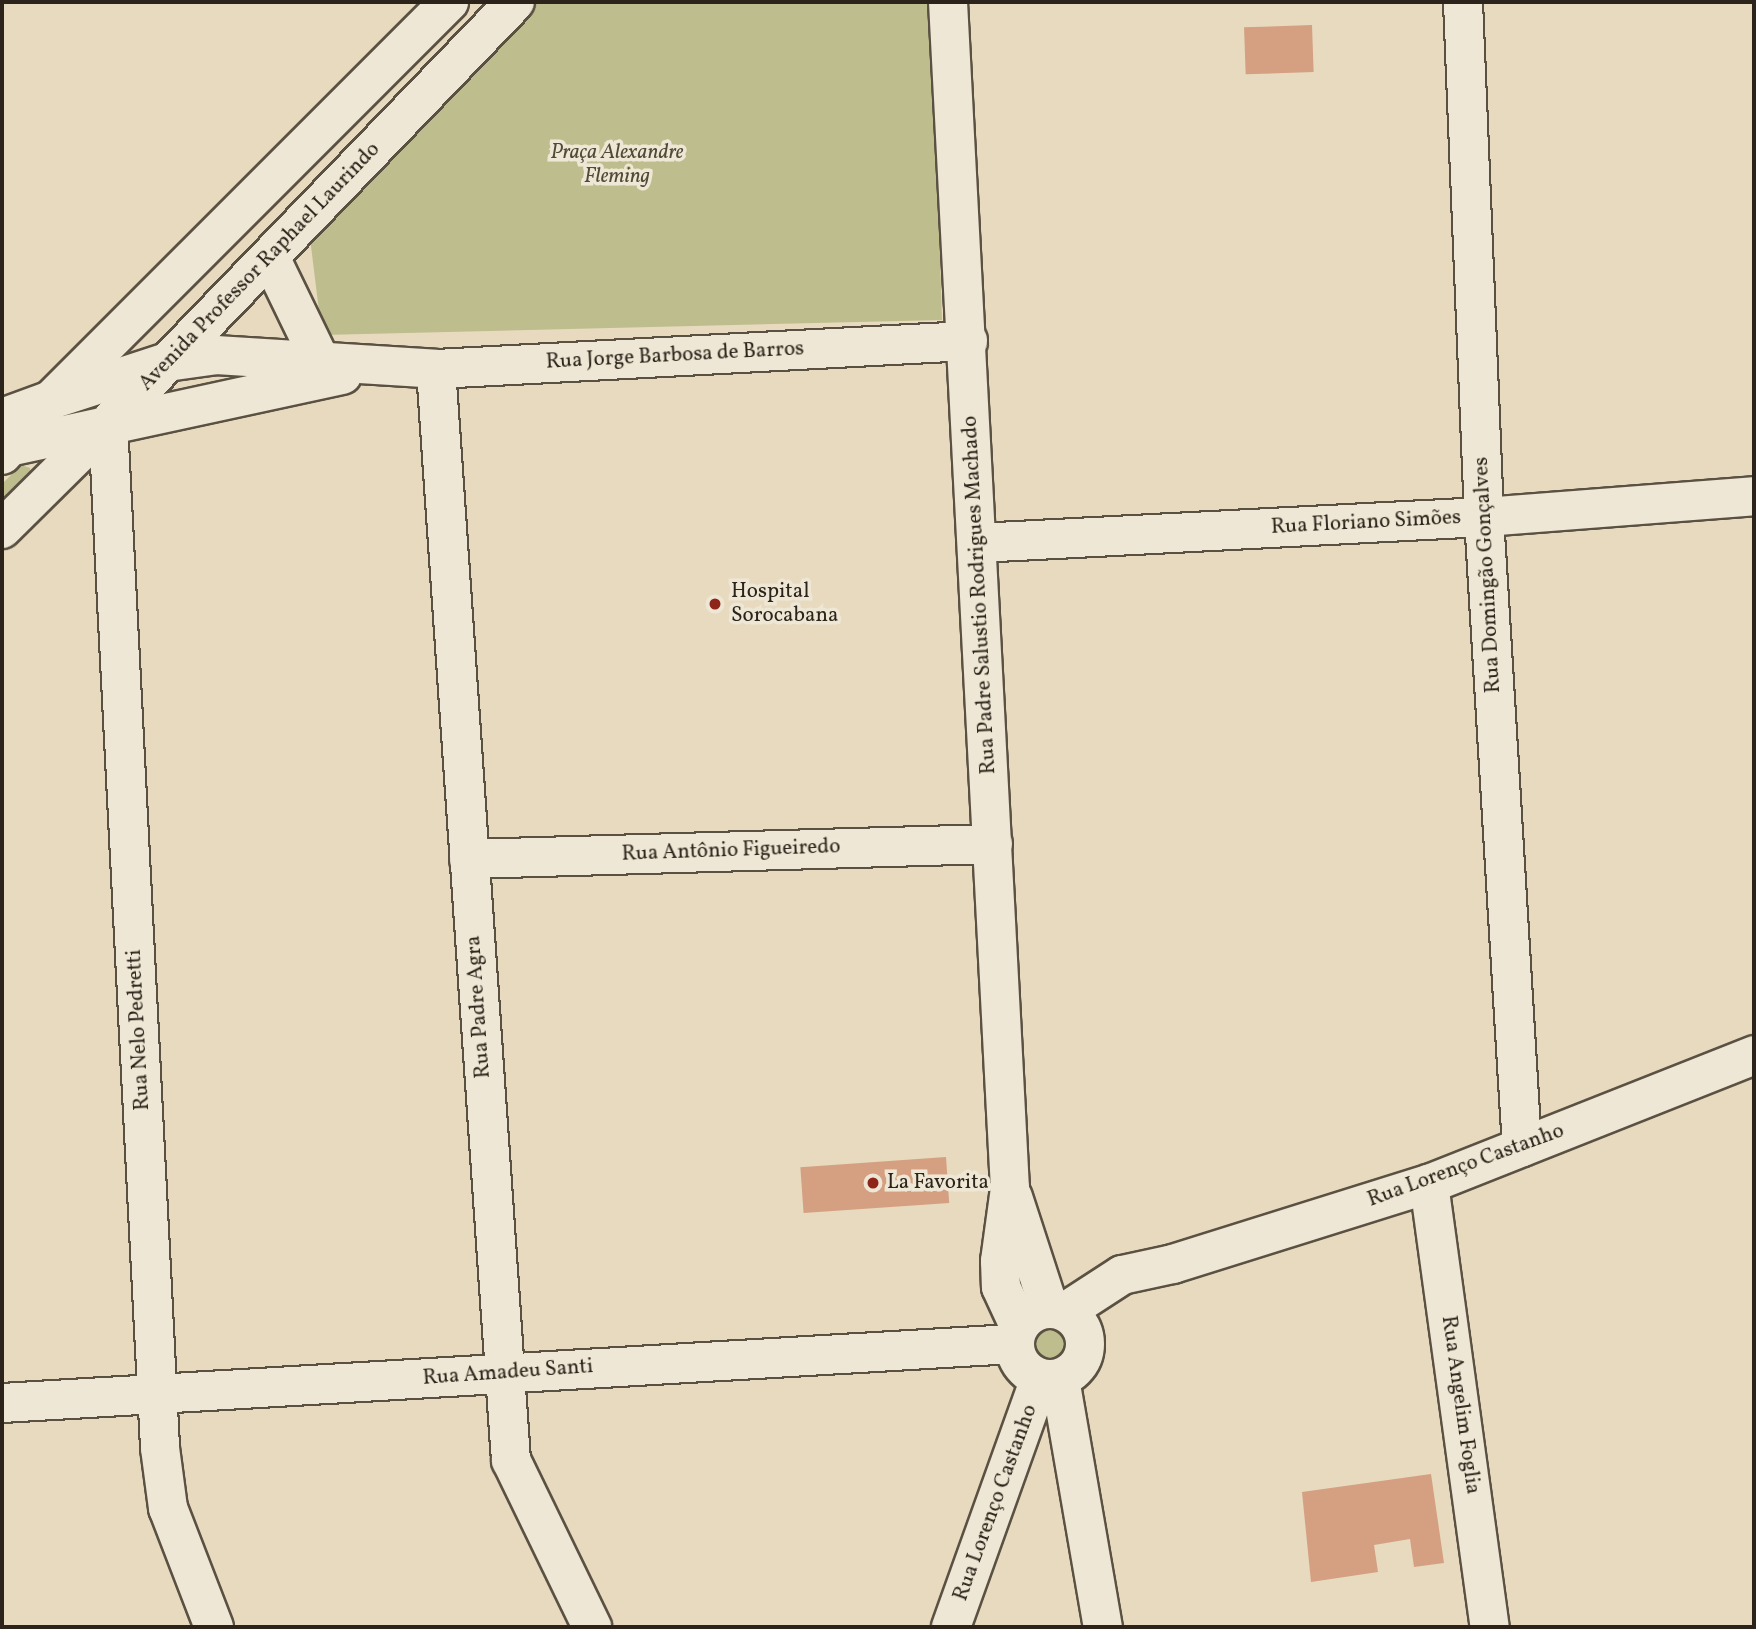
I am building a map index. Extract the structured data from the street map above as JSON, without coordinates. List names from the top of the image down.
{
  "streets": {
    "street": [
      "Avenida Professor Raphael Laurindo",
      "Rua Jorge Barbosa de Barros",
      "Rua Floriano Simões",
      "Rua Domingão Gonçalves",
      "Rua Padre Salustio Rodrigues Machado",
      "Rua Antônio Figueiredo",
      "Rua Padre Agra",
      "Rua Nelo Pedretti",
      "Rua Lorenço Castanho",
      "Rua Amadeu Santi",
      "Rua Angelim Foglia"
    ]
  },
  "crossings": [
    ["Avenida Professor Raphael Laurindo", "Rua Jorge Barbosa de Barros"],
    ["Avenida Professor Raphael Laurindo", "Rua Nelo Pedretti"],
    ["Rua Jorge Barbosa de Barros", "Rua Padre Salustio Rodrigues Machado"],
    ["Rua Jorge Barbosa de Barros", "Rua Padre Agra"],
    ["Rua Jorge Barbosa de Barros", "Rua Nelo Pedretti"],
    ["Rua Floriano Simões", "Rua Domingão Gonçalves"],
    ["Rua Floriano Simões", "Rua Padre Salustio Rodrigues Machado"],
    ["Rua Domingão Gonçalves", "Rua Lorenço Castanho"],
    ["Rua Padre Salustio Rodrigues Machado", "Rua Antônio Figueiredo"],
    ["Rua Padre Salustio Rodrigues Machado", "Rua Lorenço Castanho"],
    ["Rua Padre Salustio Rodrigues Machado", "Rua Amadeu Santi"],
    ["Rua Antônio Figueiredo", "Rua Padre Agra"],
    ["Rua Padre Agra", "Rua Amadeu Santi"],
    ["Rua Nelo Pedretti", "Rua Amadeu Santi"],
    ["Rua Lorenço Castanho", "Rua Amadeu Santi"],
    ["Rua Lorenço Castanho", "Rua Angelim Foglia"]
  ],
  "parks": ["Praça Alexandre Fleming"],
  "places": ["Hospital Sorocabana", "La Favorita"]
}
